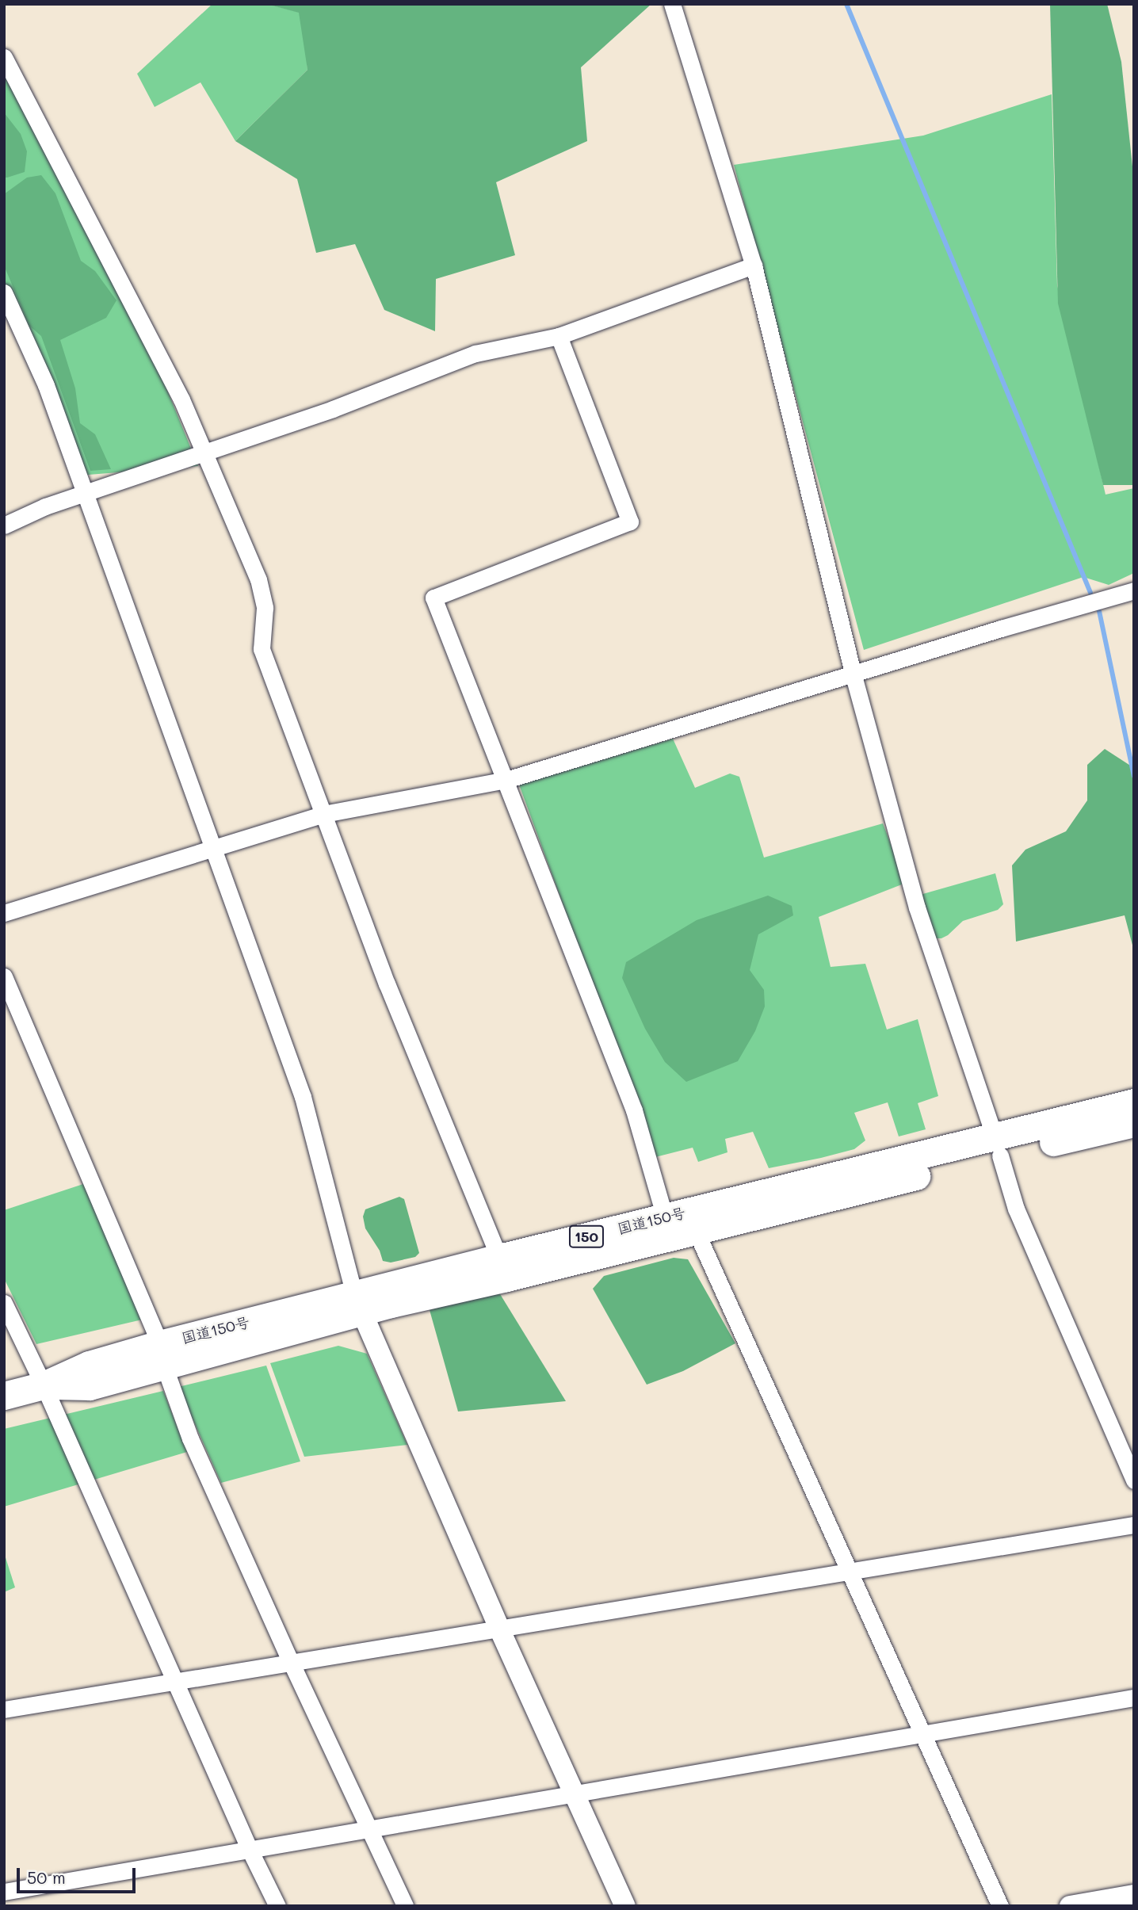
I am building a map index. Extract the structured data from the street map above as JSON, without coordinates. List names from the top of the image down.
{
  "streets": {
    "highway": ["国道150号", "150"]
  },
  "scale_bar": "50 m"
}
